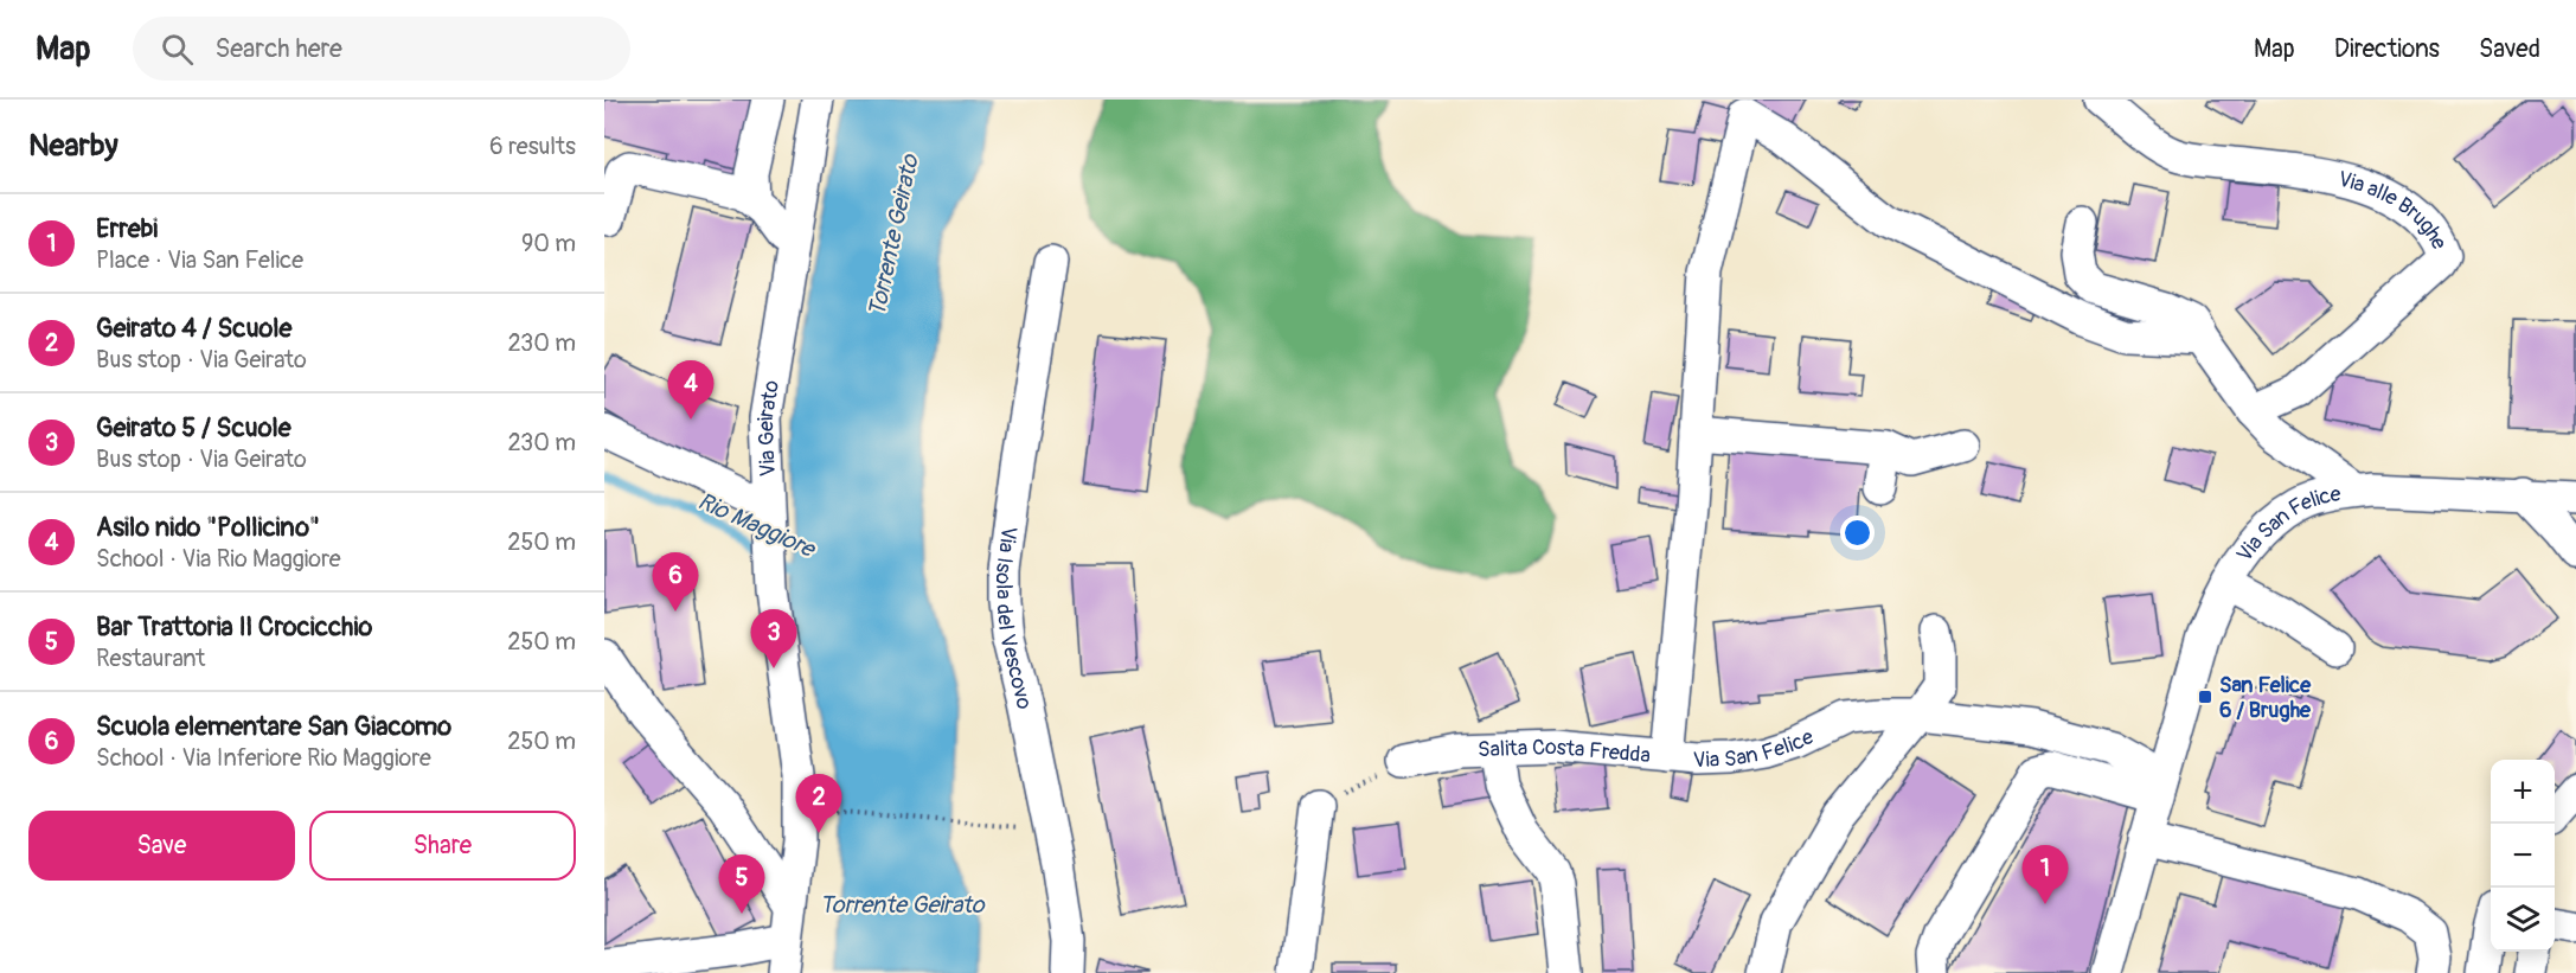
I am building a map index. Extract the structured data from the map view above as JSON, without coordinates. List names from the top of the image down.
{
  "streets": {
    "street": [
      "Via alle Brughe",
      "Via Geirato",
      "Via San Felice",
      "Via Isola del Vescovo",
      "Salita Costa Fredda"
    ]
  },
  "crossings": [
    ["Via San Felice", "Salita Costa Fredda"]
  ],
  "water": ["Torrente Geirato", "Rio Maggiore"],
  "places": {
    "transit": ["San Felice 6 / Brughe"]
  },
  "page": {
    "header": "Map",
    "search": "Search here",
    "nav": ["Map", "Directions", "Saved"],
    "heading": ["Nearby", "6 results"],
    "list": [
      {
        "mark": "1",
        "name": "Errebi",
        "note": "Place · Via San Felice",
        "value": "90 m"
      },
      {
        "mark": "2",
        "name": "Geirato 4 / Scuole",
        "note": "Bus stop · Via Geirato",
        "value": "230 m"
      },
      {
        "mark": "3",
        "name": "Geirato 5 / Scuole",
        "note": "Bus stop · Via Geirato",
        "value": "230 m"
      },
      {
        "mark": "4",
        "name": "Asilo nido \"Pollicino\"",
        "note": "School · Via Rio Maggiore",
        "value": "250 m"
      },
      {
        "mark": "5",
        "name": "Bar Trattoria Il Crocicchio",
        "note": "Restaurant",
        "value": "250 m"
      },
      {
        "mark": "6",
        "name": "Scuola elementare San Giacomo",
        "note": "School · Via Inferiore Rio Maggiore",
        "value": "250 m"
      }
    ],
    "pins": [
      "4",
      "6",
      "3",
      "2",
      "1",
      "5"
    ],
    "map_buttons": ["+", "−"],
    "buttons": ["Save", "Share"]
  }
}
